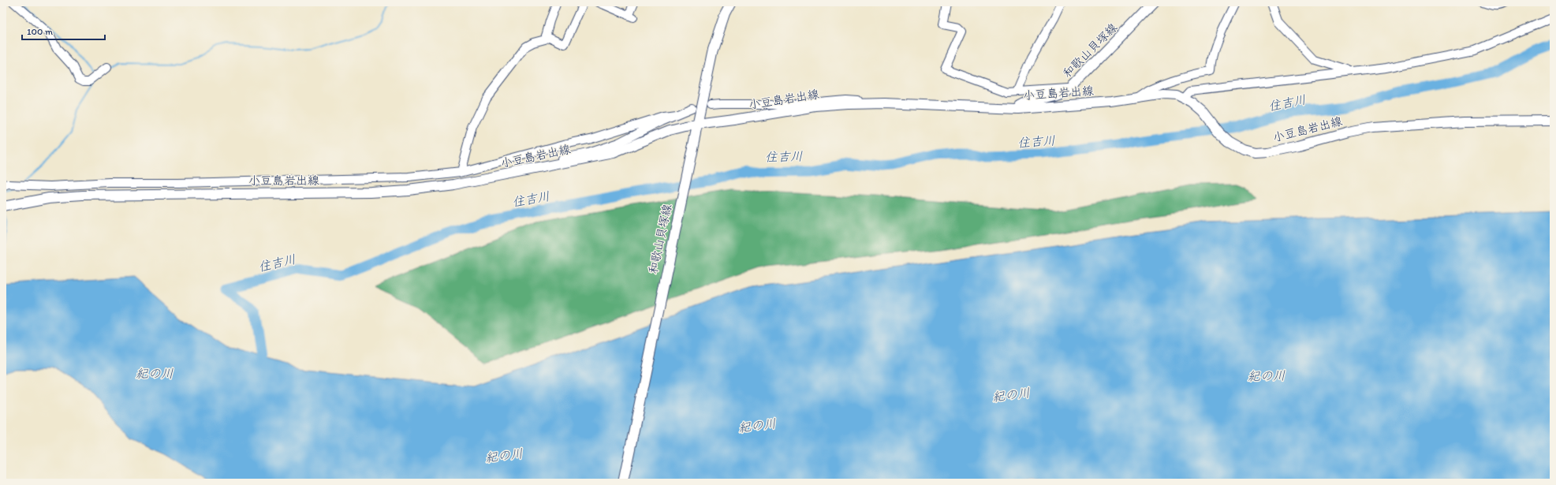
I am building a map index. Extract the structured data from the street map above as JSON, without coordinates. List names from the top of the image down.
{
  "streets": {
    "main road": ["和歌山貝塚線", "小豆島岩出線"]
  },
  "crossings": [
    ["和歌山貝塚線", "小豆島岩出線"]
  ],
  "water": ["住吉川", "紀の川"],
  "scale_bar": "100 m"
}
